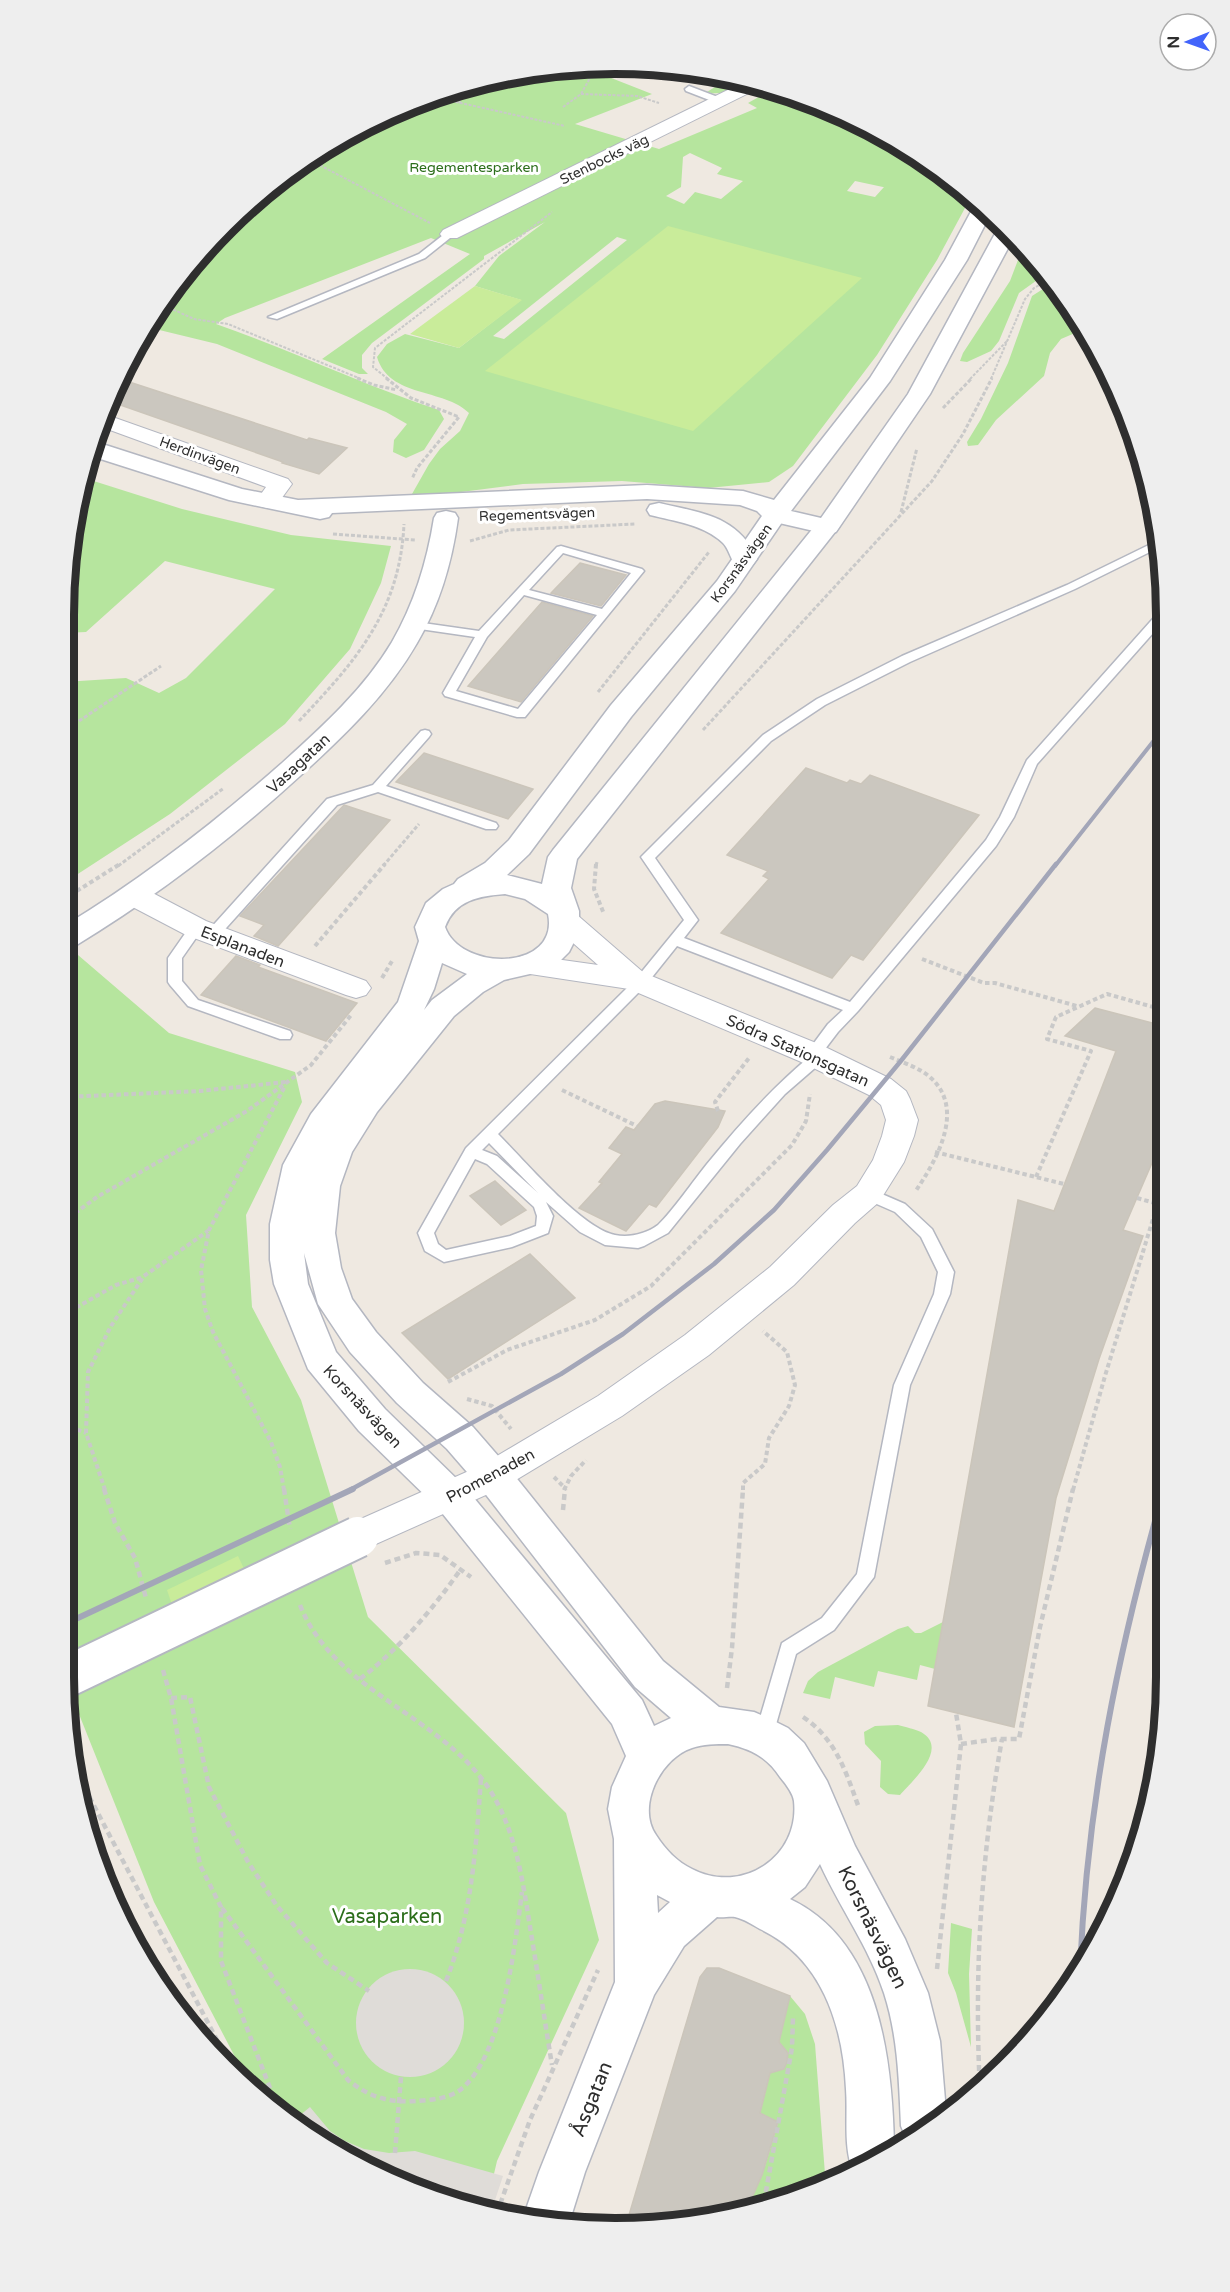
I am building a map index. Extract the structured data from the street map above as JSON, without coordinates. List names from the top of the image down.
{
  "streets": {
    "street": [
      "Stenbocks väg",
      "Herdinvägen",
      "Regementsvägen",
      "Korsnäsvägen",
      "Vasagatan",
      "Esplanaden",
      "Södra Stationsgatan",
      "Promenaden",
      "Åsgatan"
    ]
  },
  "crossings": [
    ["Herdinvägen", "Regementsvägen"],
    ["Regementsvägen", "Korsnäsvägen"],
    ["Regementsvägen", "Vasagatan"],
    ["Korsnäsvägen", "Södra Stationsgatan"],
    ["Korsnäsvägen", "Promenaden"],
    ["Korsnäsvägen", "Åsgatan"],
    ["Vasagatan", "Esplanaden"],
    ["Södra Stationsgatan", "Promenaden"]
  ],
  "parks": ["Regementesparken", "Vasaparken"],
  "north": "left"
}
